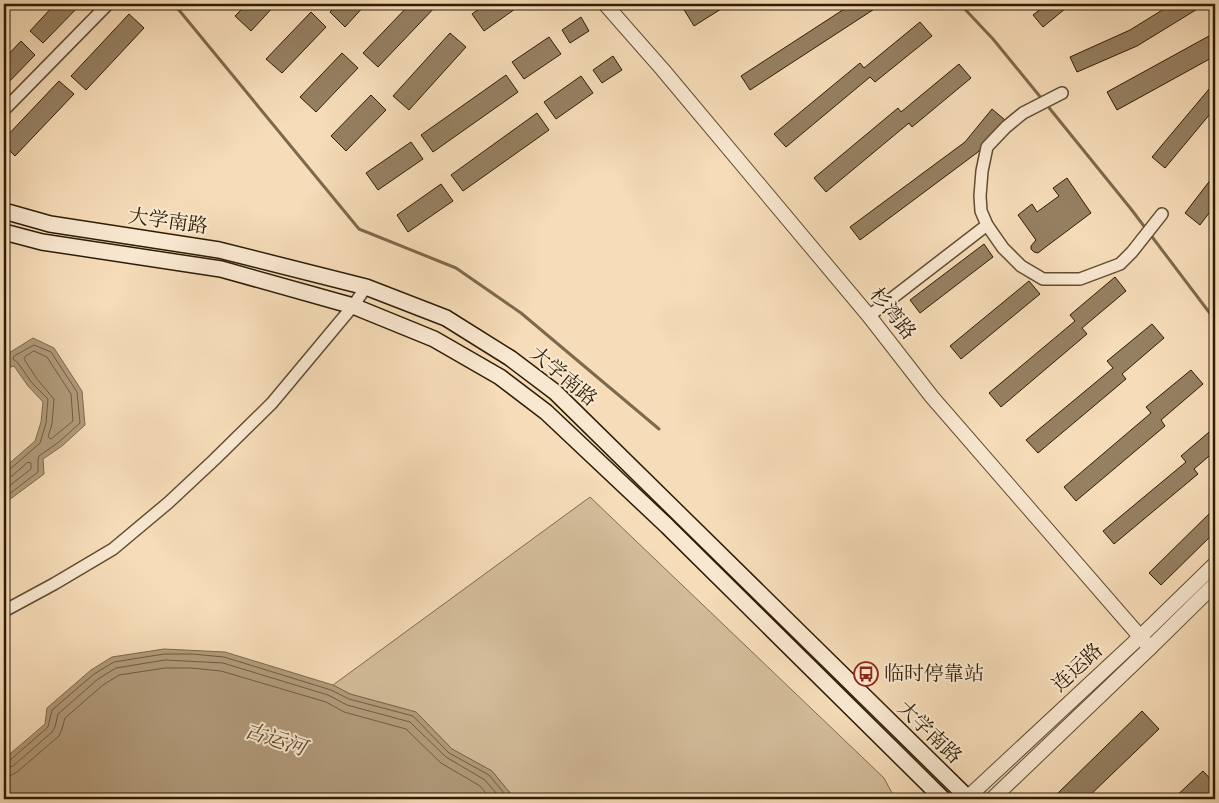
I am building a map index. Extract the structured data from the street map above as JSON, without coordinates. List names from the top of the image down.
{
  "streets": {
    "main road": ["大学南路"],
    "street": ["杉湾路", "连运路"]
  },
  "crossings": [
    ["大学南路", "连运路"],
    ["杉湾路", "连运路"]
  ],
  "water": ["古运河"],
  "places": {
    "bus stop": ["临时停靠站"]
  }
}
